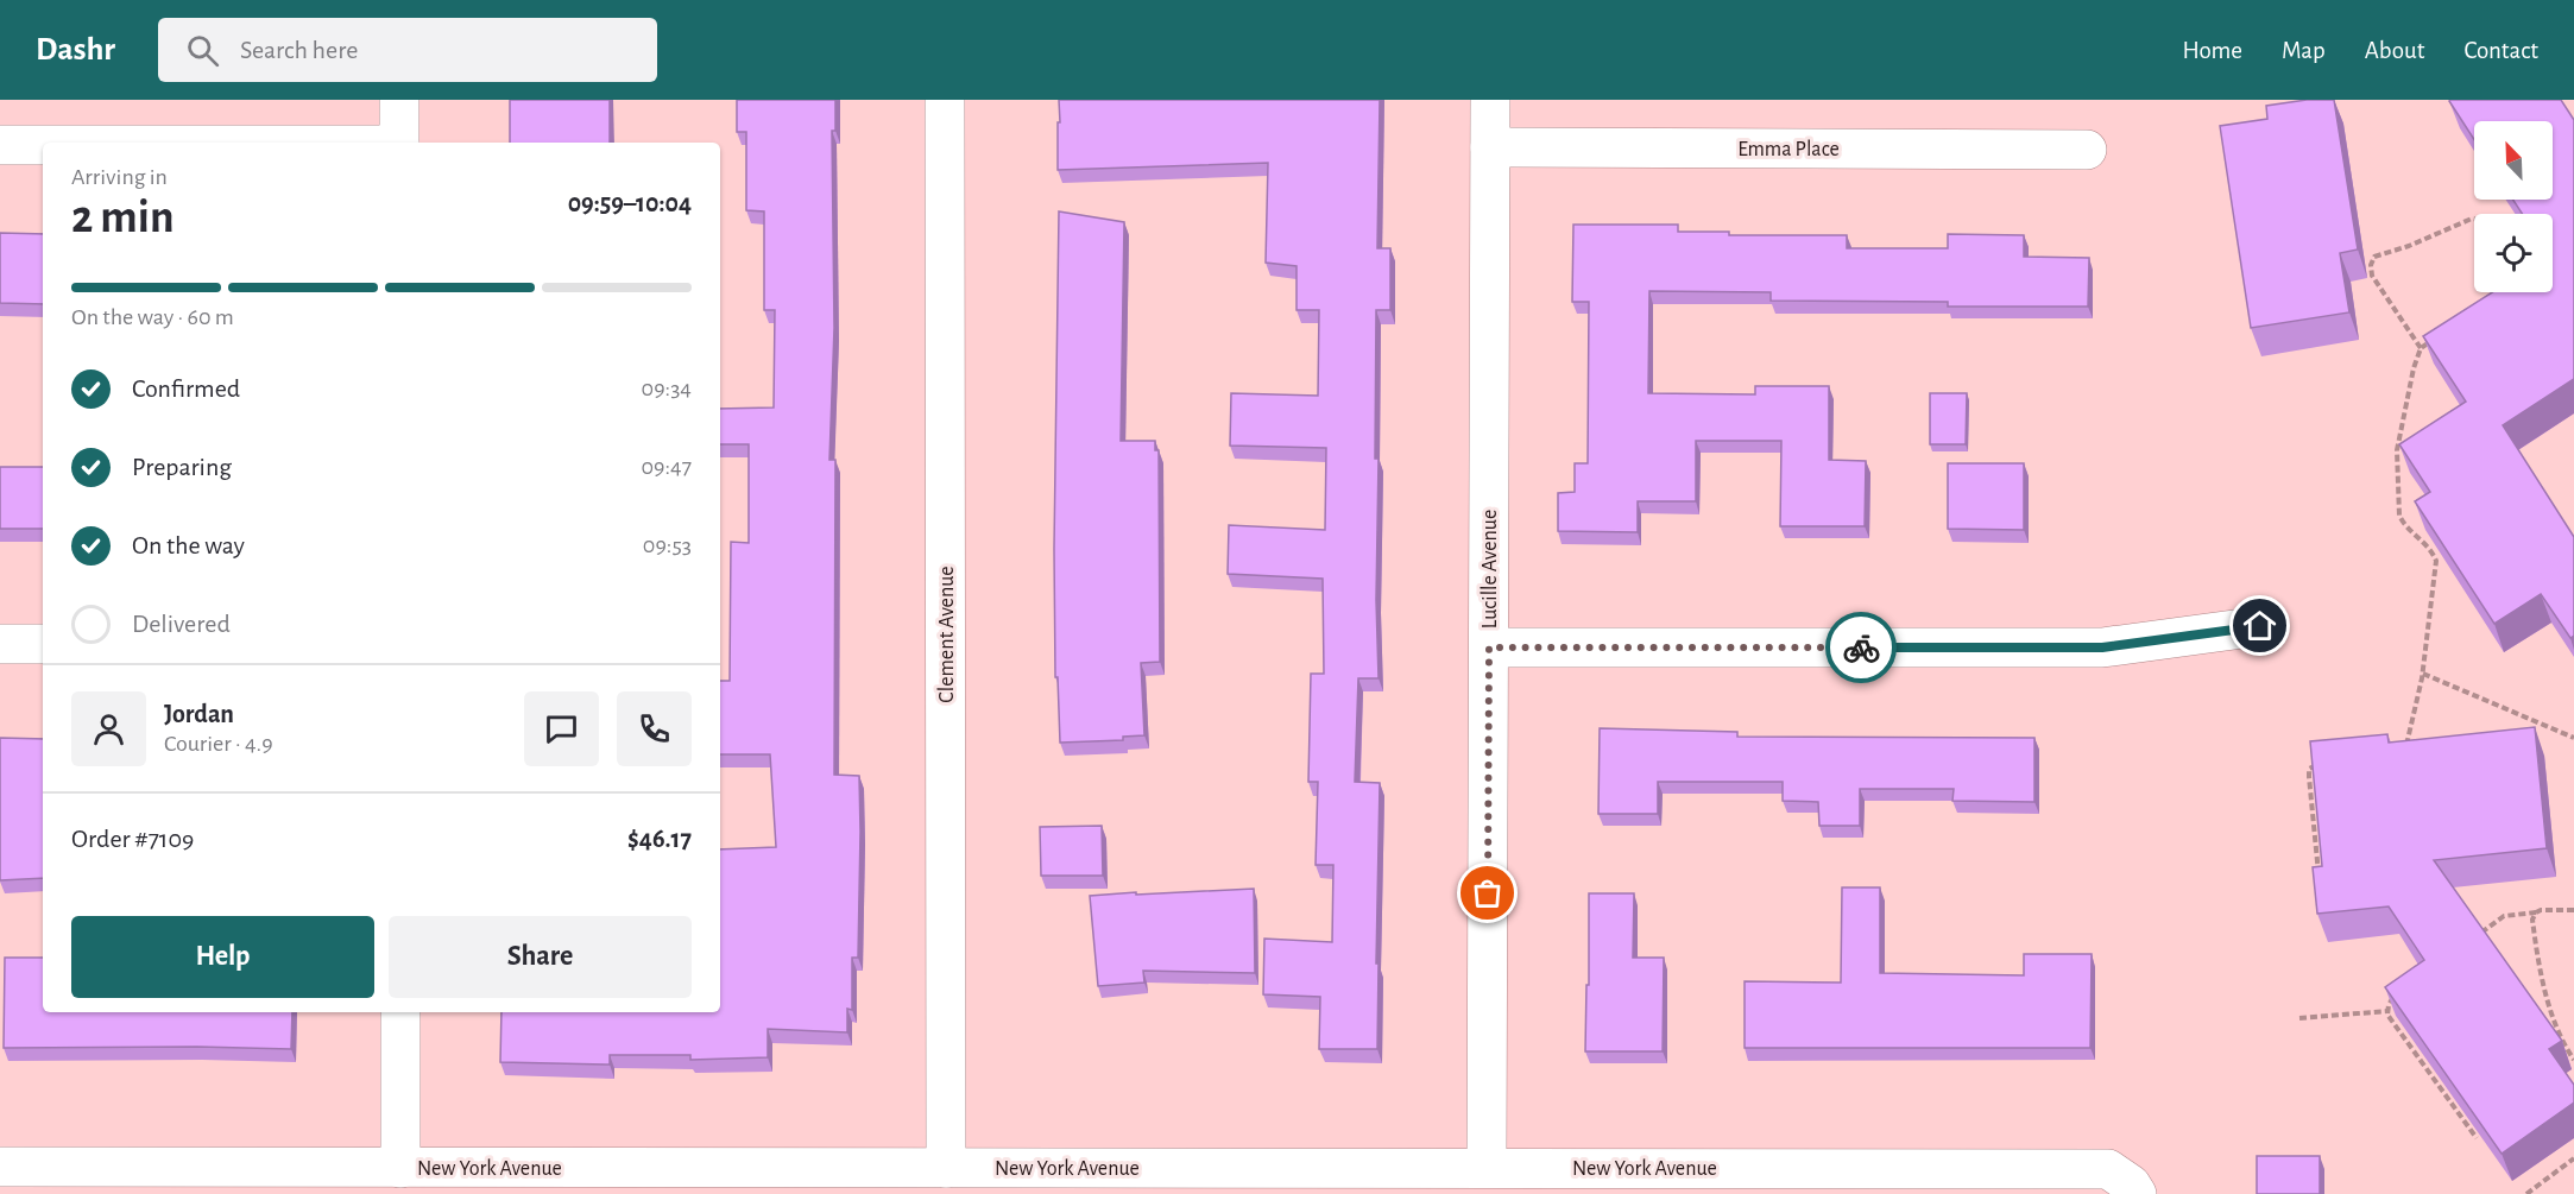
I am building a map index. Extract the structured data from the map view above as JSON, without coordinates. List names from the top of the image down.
{
  "streets": {
    "street": [
      "Emma Place",
      "Lucille Avenue",
      "Clement Avenue",
      "New York Avenue"
    ]
  },
  "crossings": [
    ["Emma Place", "Lucille Avenue"],
    ["Lucille Avenue", "New York Avenue"],
    ["Clement Avenue", "New York Avenue"]
  ],
  "north": "top left",
  "page": {
    "header": "Dashr",
    "search": "Search here",
    "nav": [
      "Home",
      "Map",
      "About",
      "Contact"
    ],
    "heading": ["2 min", "Arriving in", "09:59–10:04"],
    "panel": [
      "Jordan",
      "Courier · 4.9",
      "Order #7109",
      "$46.17"
    ],
    "bar": "On the way · 60 m",
    "list": [
      ["Confirmed", "09:34"],
      ["Preparing", "09:47"],
      ["On the way", "09:53"],
      "Delivered"
    ],
    "buttons": ["Help", "Share"]
  }
}
